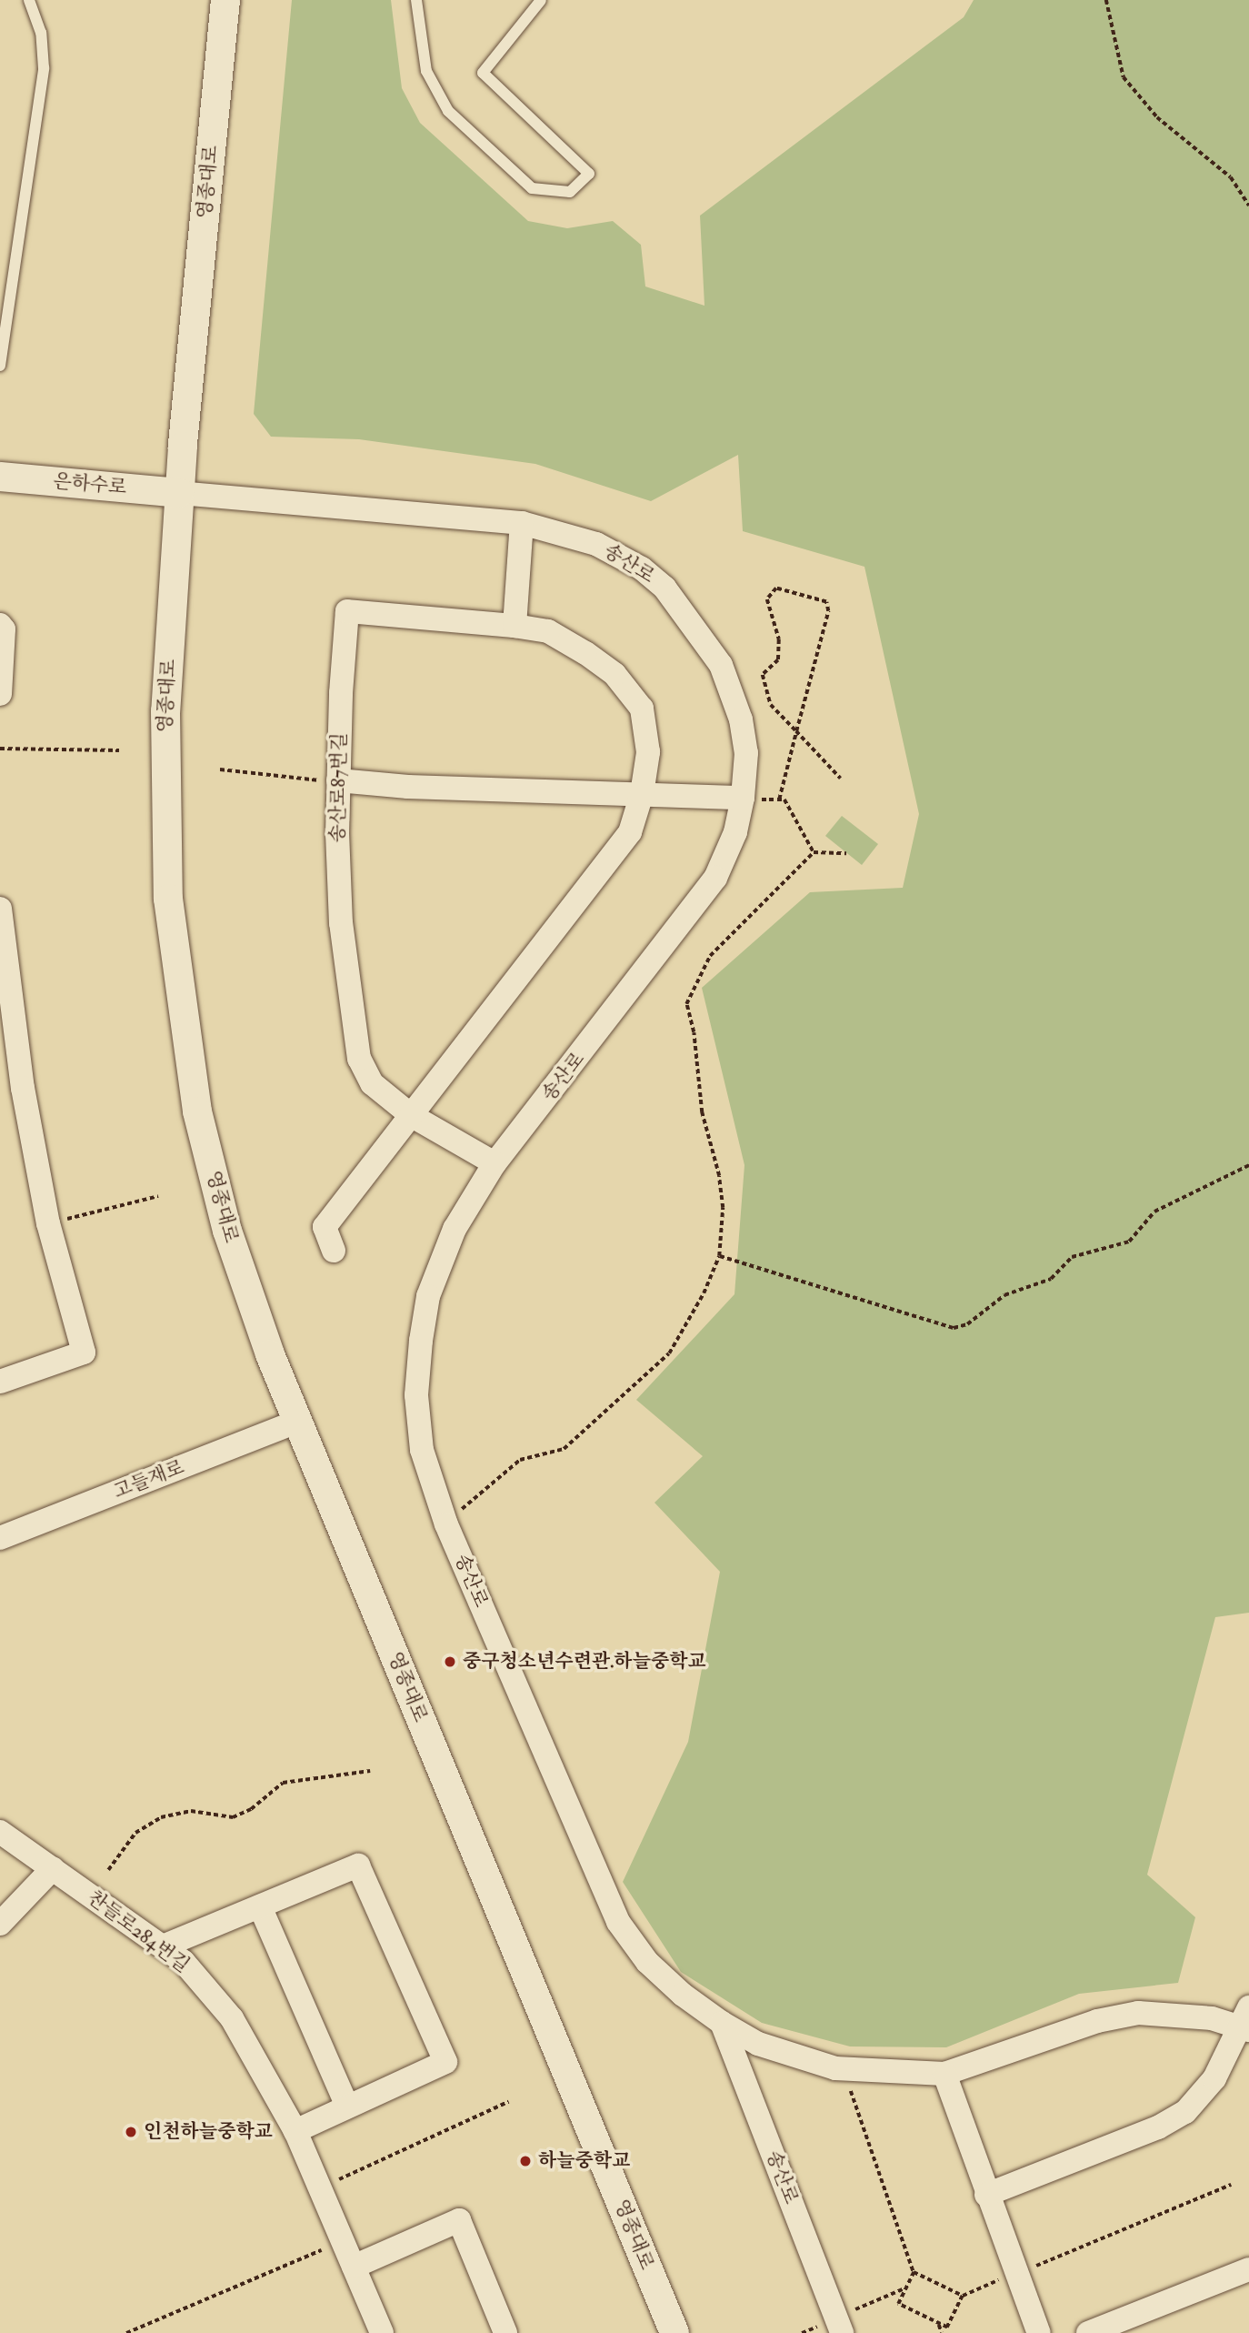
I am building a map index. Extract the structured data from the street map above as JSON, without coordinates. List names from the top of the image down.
{
  "streets": {
    "street": [
      "영종대로",
      "은하수로",
      "송산로",
      "송산로87번길",
      "고들재로",
      "찬들로284번길"
    ]
  },
  "crossings": [
    ["영종대로", "은하수로"],
    ["영종대로", "송산로"],
    ["영종대로", "고들재로"],
    ["은하수로", "송산로"],
    ["송산로", "송산로87번길"]
  ],
  "places": ["중구청소년수련관.하늘중학교", "인천하늘중학교", "하늘중학교"]
}
